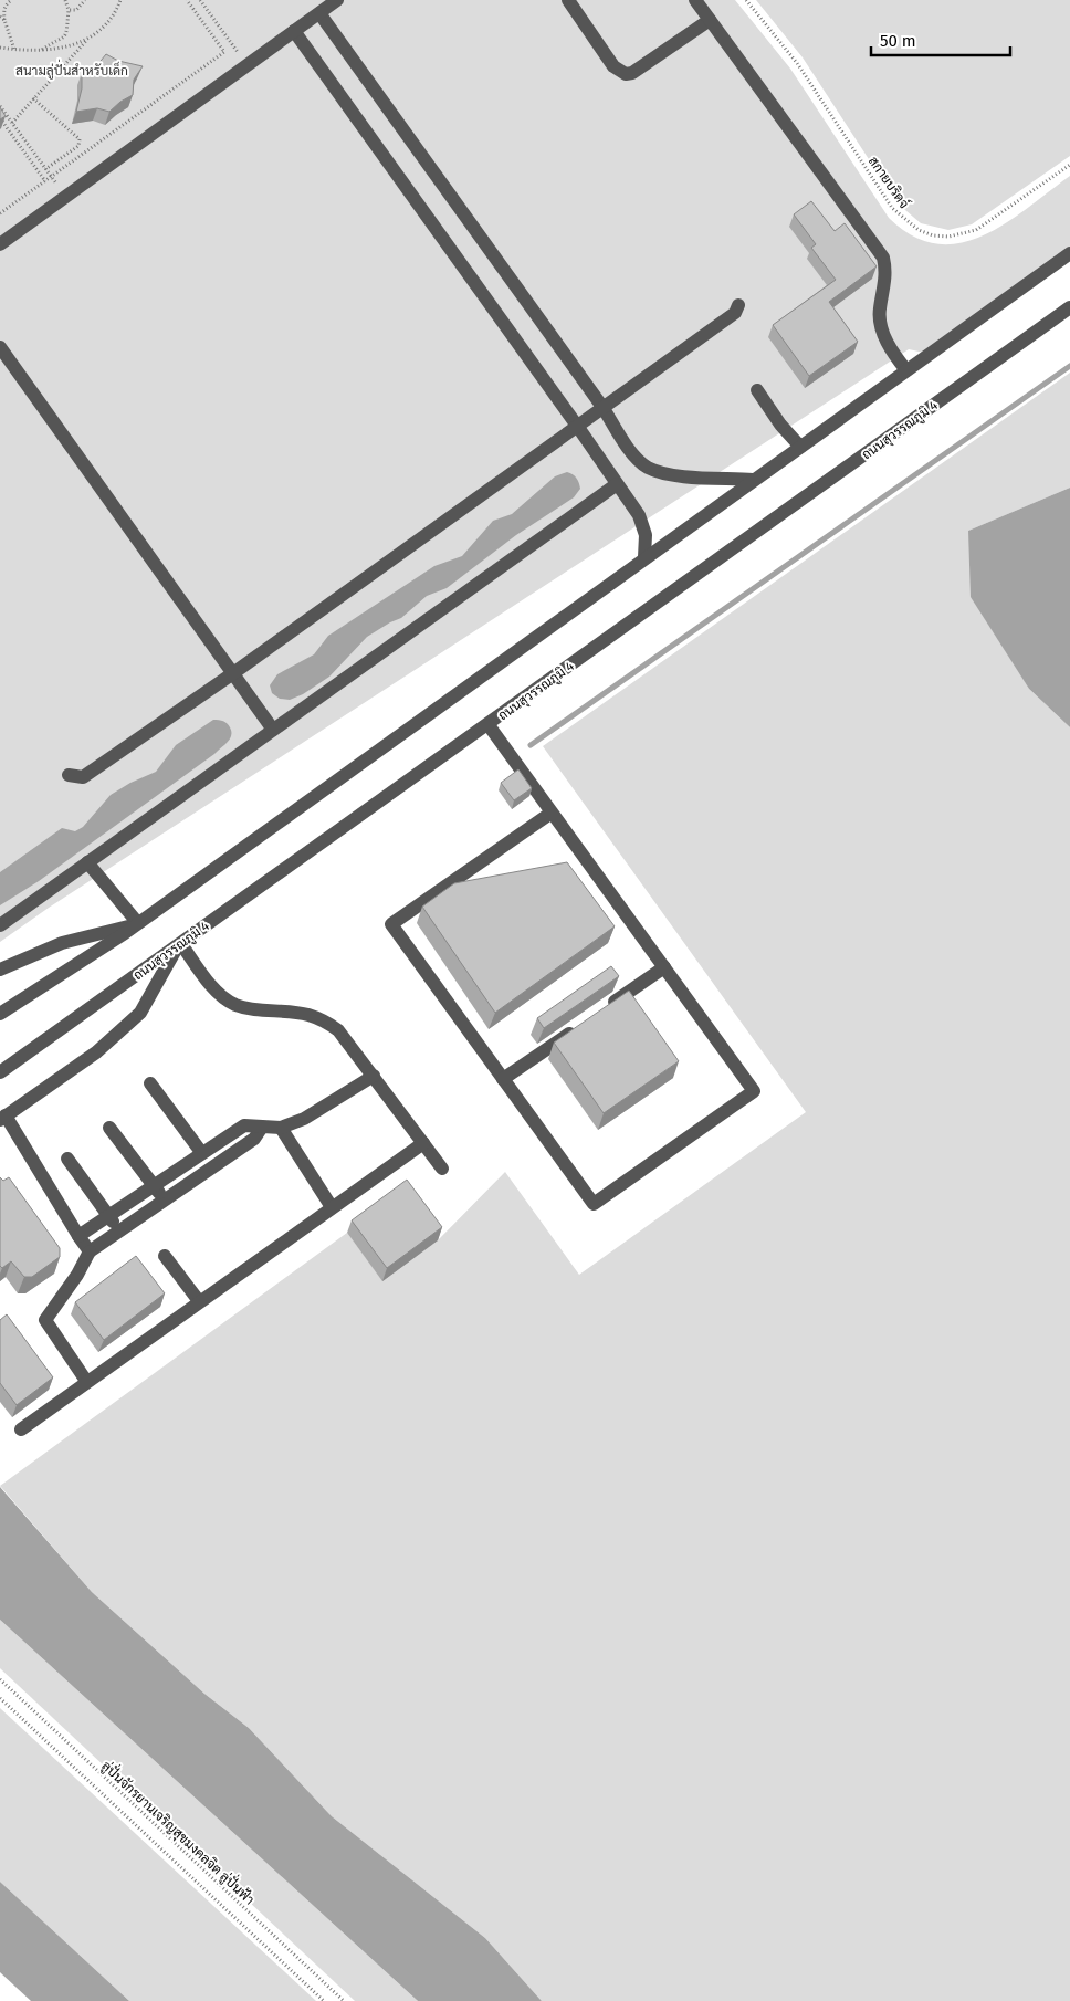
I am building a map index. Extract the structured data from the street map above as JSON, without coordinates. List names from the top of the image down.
{
  "streets": {
    "street": ["ถนนสุวรรณภูมิ 4"],
    "path": ["สกายบริดจ์", "ลู่ปั่นจักรยานเจริญสุขมงคลจิต ลู่ปั่นฟ้า"]
  },
  "parks": ["สนามลู่ปั่นสำหรับเด็ก"],
  "scale_bar": "50 m"
}
